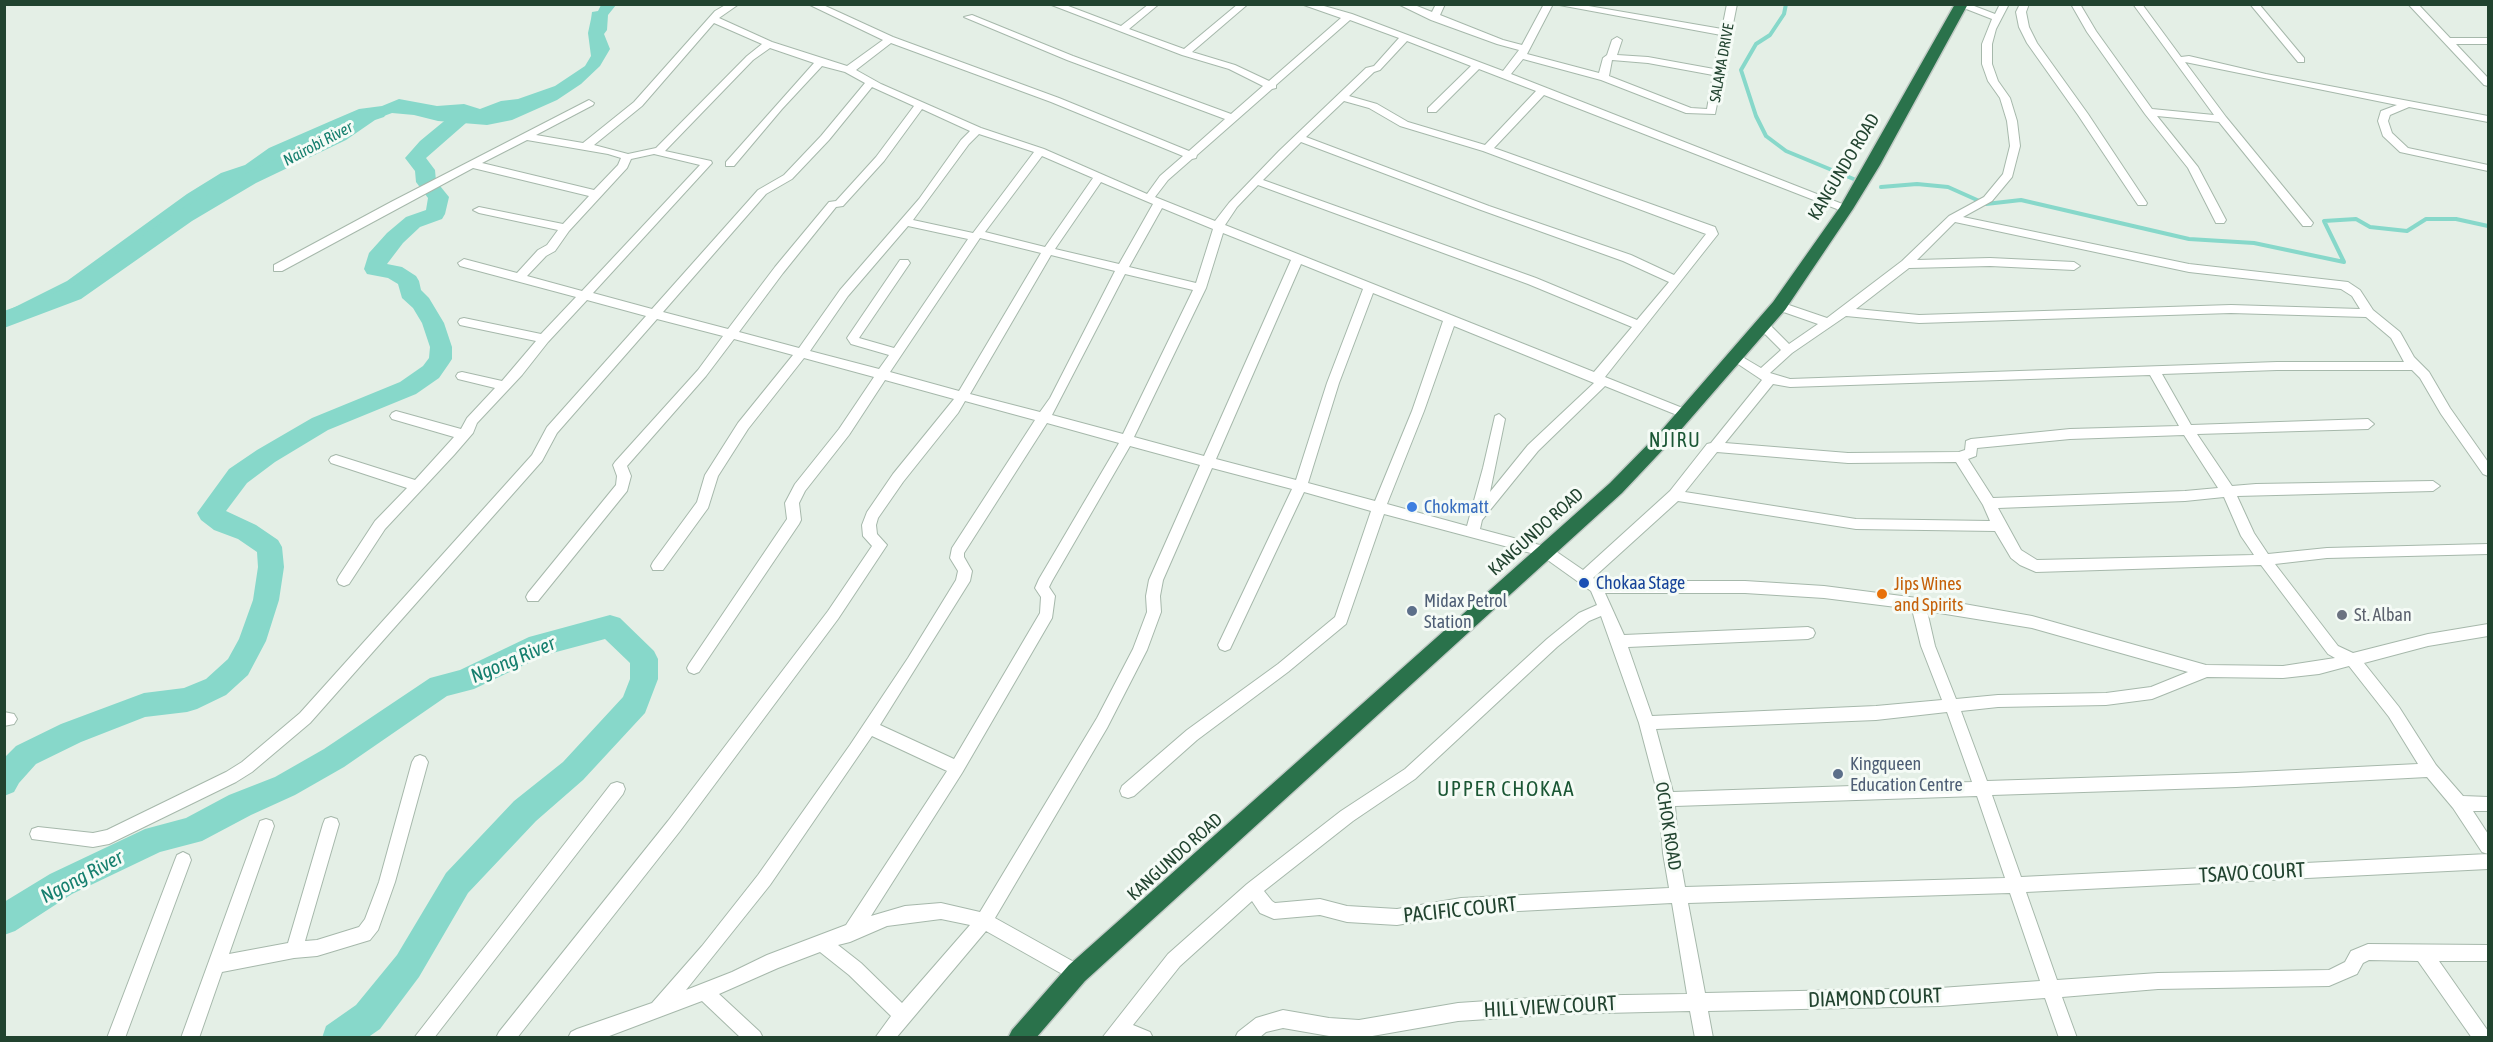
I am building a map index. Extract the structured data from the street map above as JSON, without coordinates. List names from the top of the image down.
{
  "streets": {
    "highway": ["KANGUNDO ROAD"],
    "street": [
      "SALAMA DRIVE",
      "OCHOK ROAD",
      "TSAVO COURT",
      "PACIFIC COURT",
      "DIAMOND COURT",
      "HILL VIEW COURT"
    ]
  },
  "crossings": [
    ["OCHOK ROAD", "TSAVO COURT"],
    ["OCHOK ROAD", "PACIFIC COURT"],
    ["OCHOK ROAD", "DIAMOND COURT"],
    ["OCHOK ROAD", "HILL VIEW COURT"],
    ["TSAVO COURT", "PACIFIC COURT"],
    ["DIAMOND COURT", "HILL VIEW COURT"]
  ],
  "districts": ["NJIRU", "UPPER CHOKAA"],
  "water": ["Nairobi River", "Ngong River"],
  "places": [
    "Chokmatt",
    "Chokaa Stage",
    "Jips Wines and Spirits",
    "Midax Petrol Station",
    "St. Alban",
    "Kingqueen Education Centre"
  ]
}
